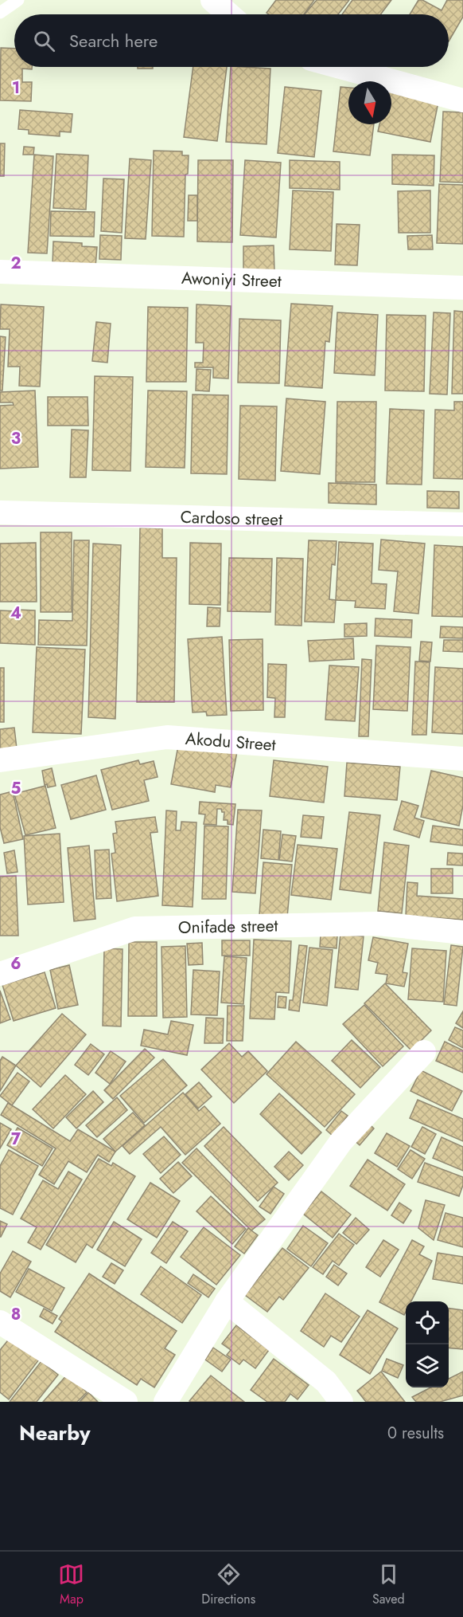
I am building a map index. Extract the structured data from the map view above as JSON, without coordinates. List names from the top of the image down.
{
  "streets": {
    "street": [
      "Awoniyi Street",
      "Cardoso street",
      "Akodu Street",
      "Onifade street"
    ]
  },
  "north": "bottom",
  "page": {
    "search": "Search here",
    "heading": ["Nearby", "0 results"],
    "nav": ["Map", "Directions", "Saved"]
  },
  "grid": {
    "rows": [
      "1",
      "2",
      "3",
      "4",
      "5",
      "6",
      "7",
      "8"
    ]
  }
}
